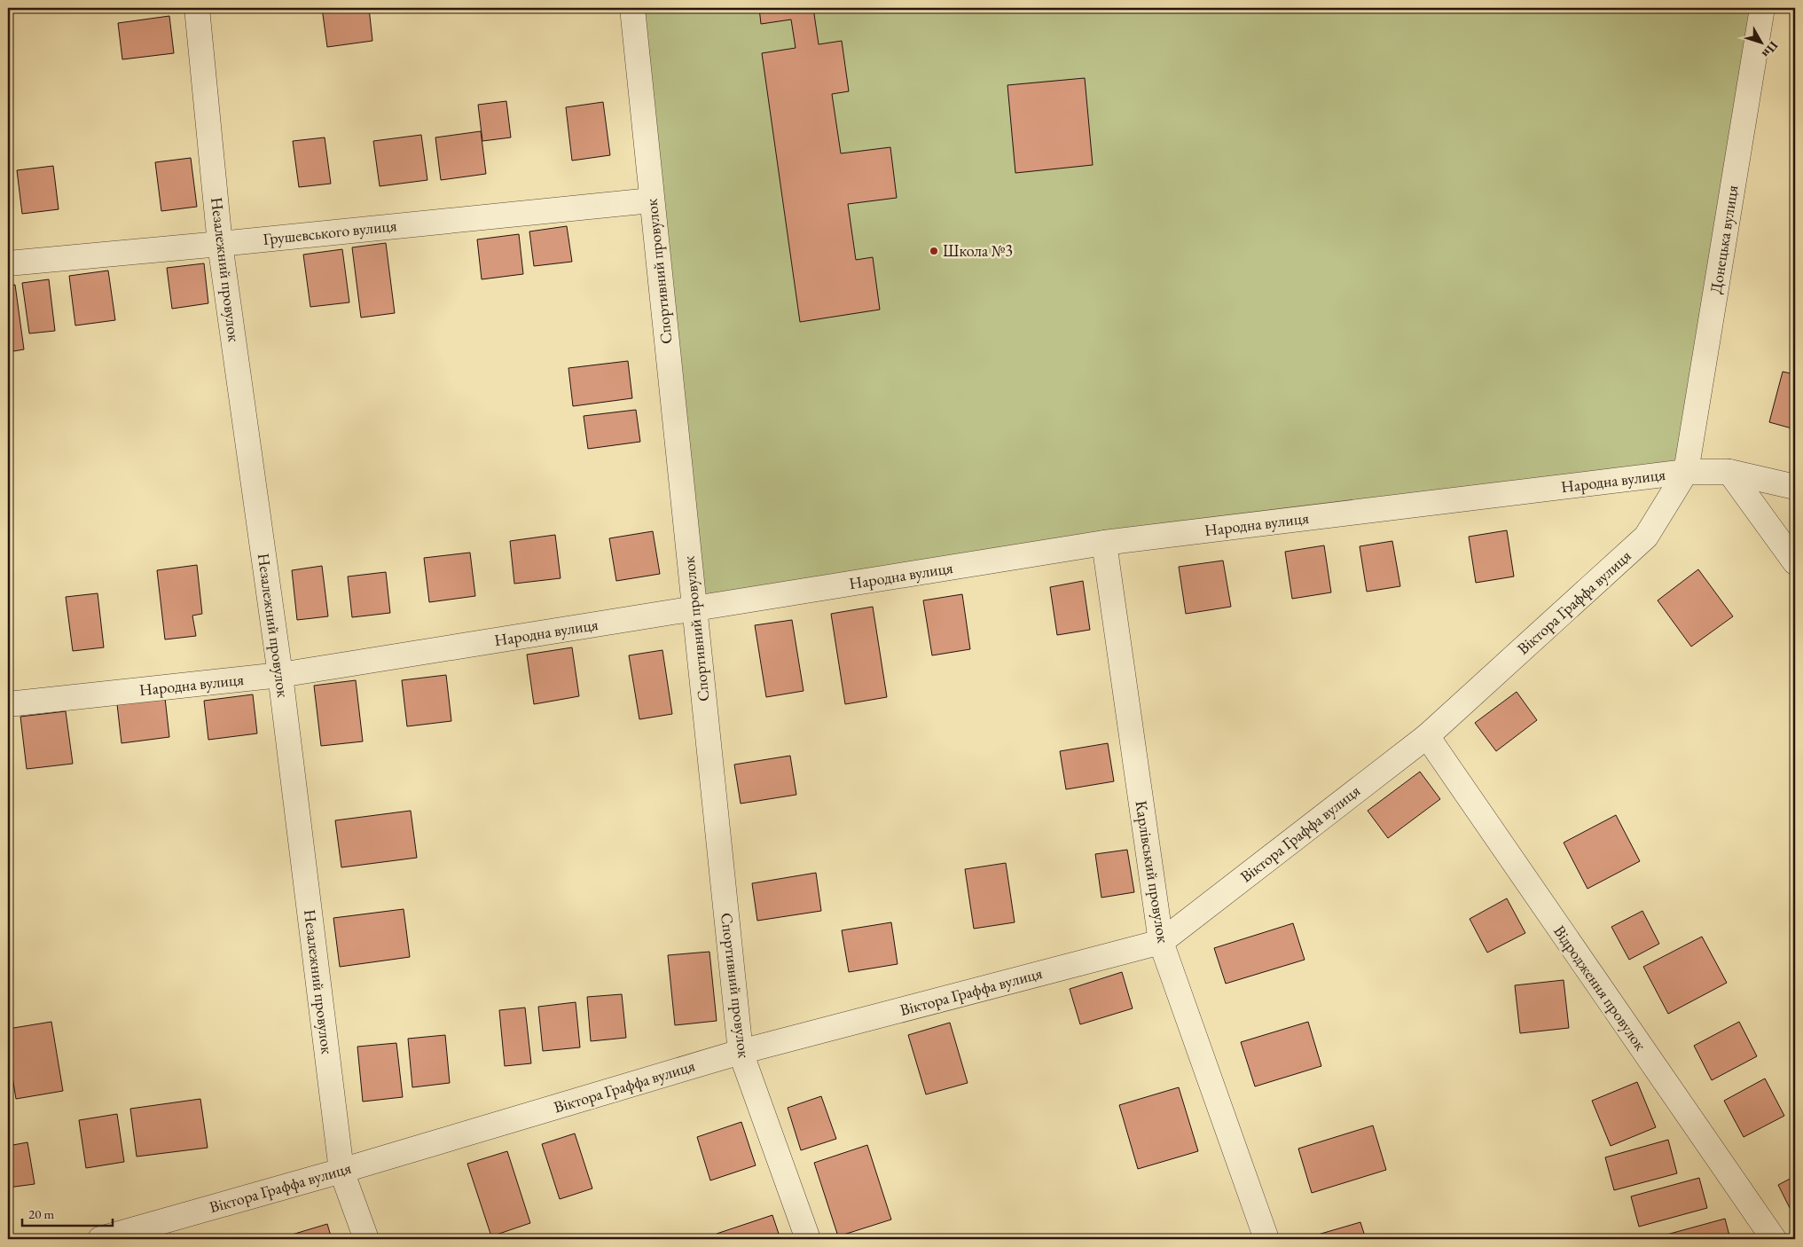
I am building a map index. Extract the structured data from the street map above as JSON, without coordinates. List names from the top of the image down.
{
  "streets": {
    "street": [
      "Грушевського вулиця",
      "Донецька вулиця",
      "Незалежний провулок",
      "Спортивний провулок",
      "Народна вулиця",
      "Віктора Граффа вулиця",
      "Карлівський провулок",
      "Відродження провулок"
    ]
  },
  "crossings": [
    ["Грушевського вулиця", "Незалежний провулок"],
    ["Грушевського вулиця", "Спортивний провулок"],
    ["Донецька вулиця", "Народна вулиця"],
    ["Донецька вулиця", "Віктора Граффа вулиця"],
    ["Незалежний провулок", "Народна вулиця"],
    ["Незалежний провулок", "Віктора Граффа вулиця"],
    ["Спортивний провулок", "Народна вулиця"],
    ["Спортивний провулок", "Віктора Граффа вулиця"],
    ["Народна вулиця", "Віктора Граффа вулиця"],
    ["Народна вулиця", "Карлівський провулок"],
    ["Віктора Граффа вулиця", "Карлівський провулок"],
    ["Віктора Граффа вулиця", "Відродження провулок"]
  ],
  "places": ["Школа №3"],
  "scale_bar": "20 m",
  "north": "bottom right"
}
